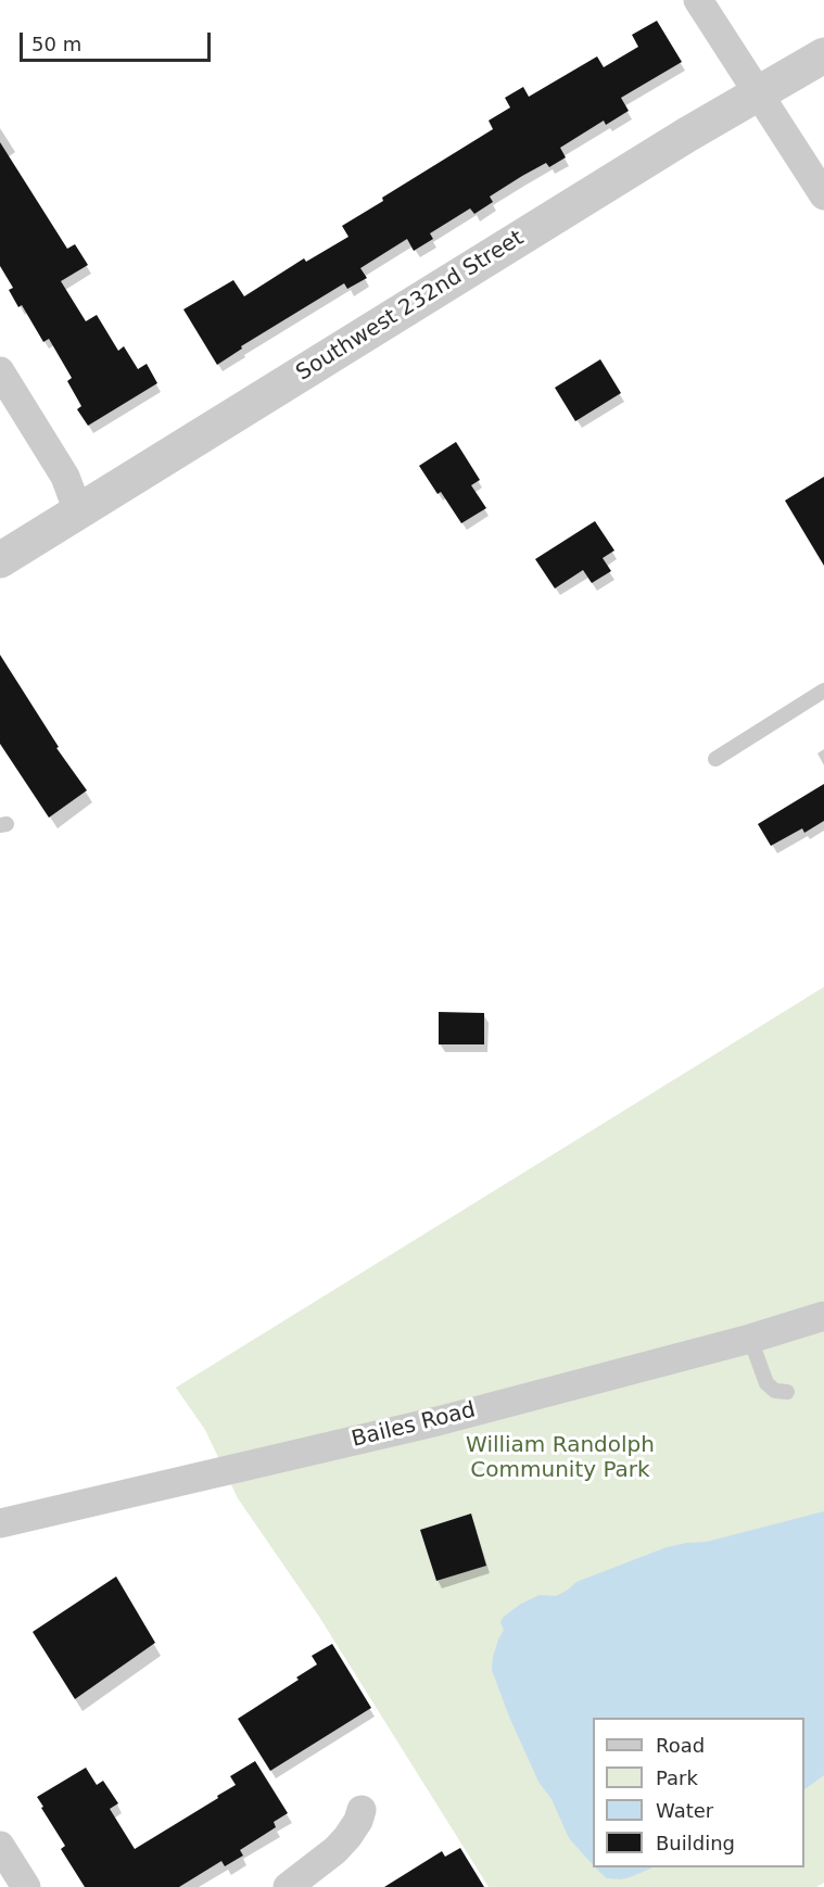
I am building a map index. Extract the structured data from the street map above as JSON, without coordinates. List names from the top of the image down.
{
  "streets": {
    "street": ["Southwest 232nd Street", "Bailes Road"]
  },
  "parks": ["William Randolph Community Park"],
  "legend": [
    "Road",
    "Park",
    "Water",
    "Building"
  ],
  "scale_bar": "50 m"
}
